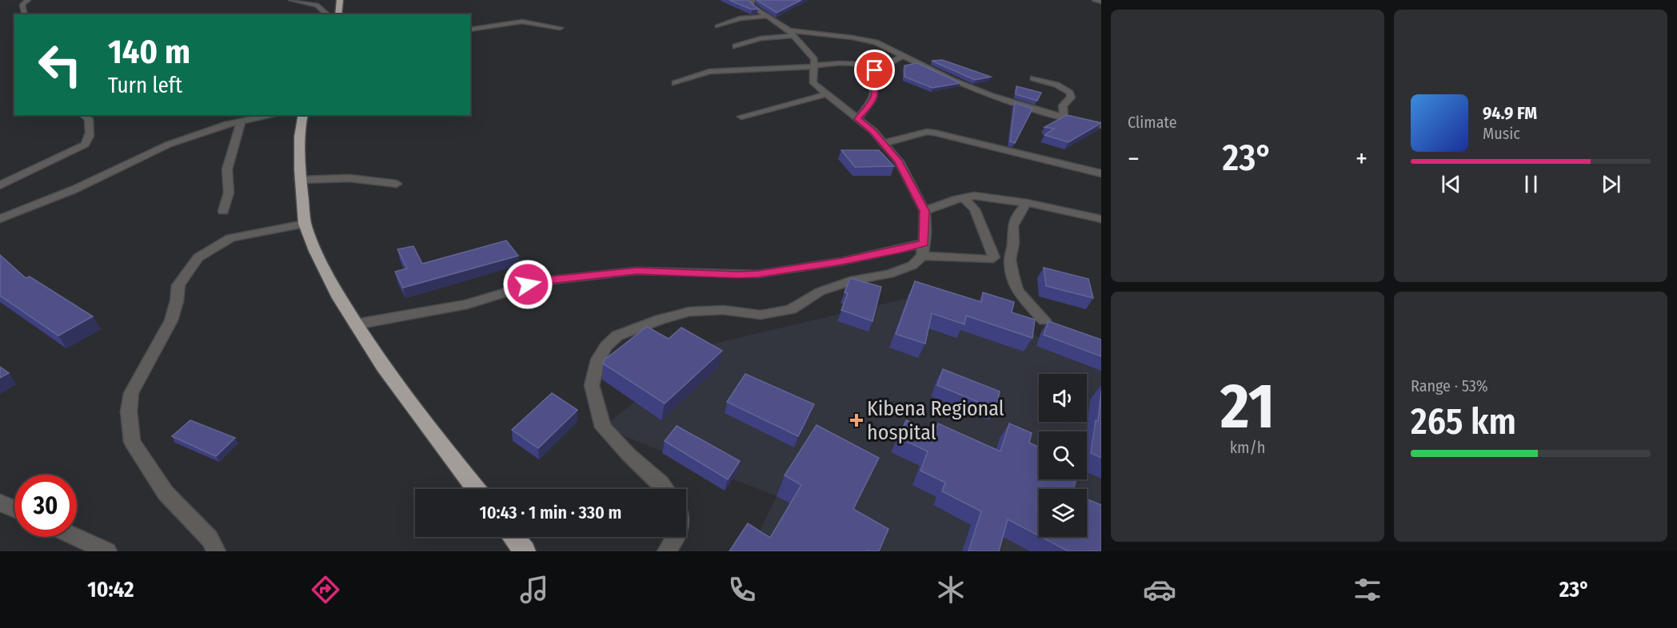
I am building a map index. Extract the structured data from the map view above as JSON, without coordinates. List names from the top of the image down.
{
  "places": {
    "health": ["Kibena Regional hospital"]
  },
  "page": {
    "tile": [
      "Climate",
      ["21", "km/h"],
      ["Range · 53%", "265 km"]
    ],
    "turn": ["140 m", "Turn left"],
    "song": ["94.9 FM", "Music"],
    "heat": ["−", "23°", "+"],
    "limit": "30",
    "trip": "10:43 · 1 min · 330 m",
    "tabs": ["10:42", "23°"]
  }
}
